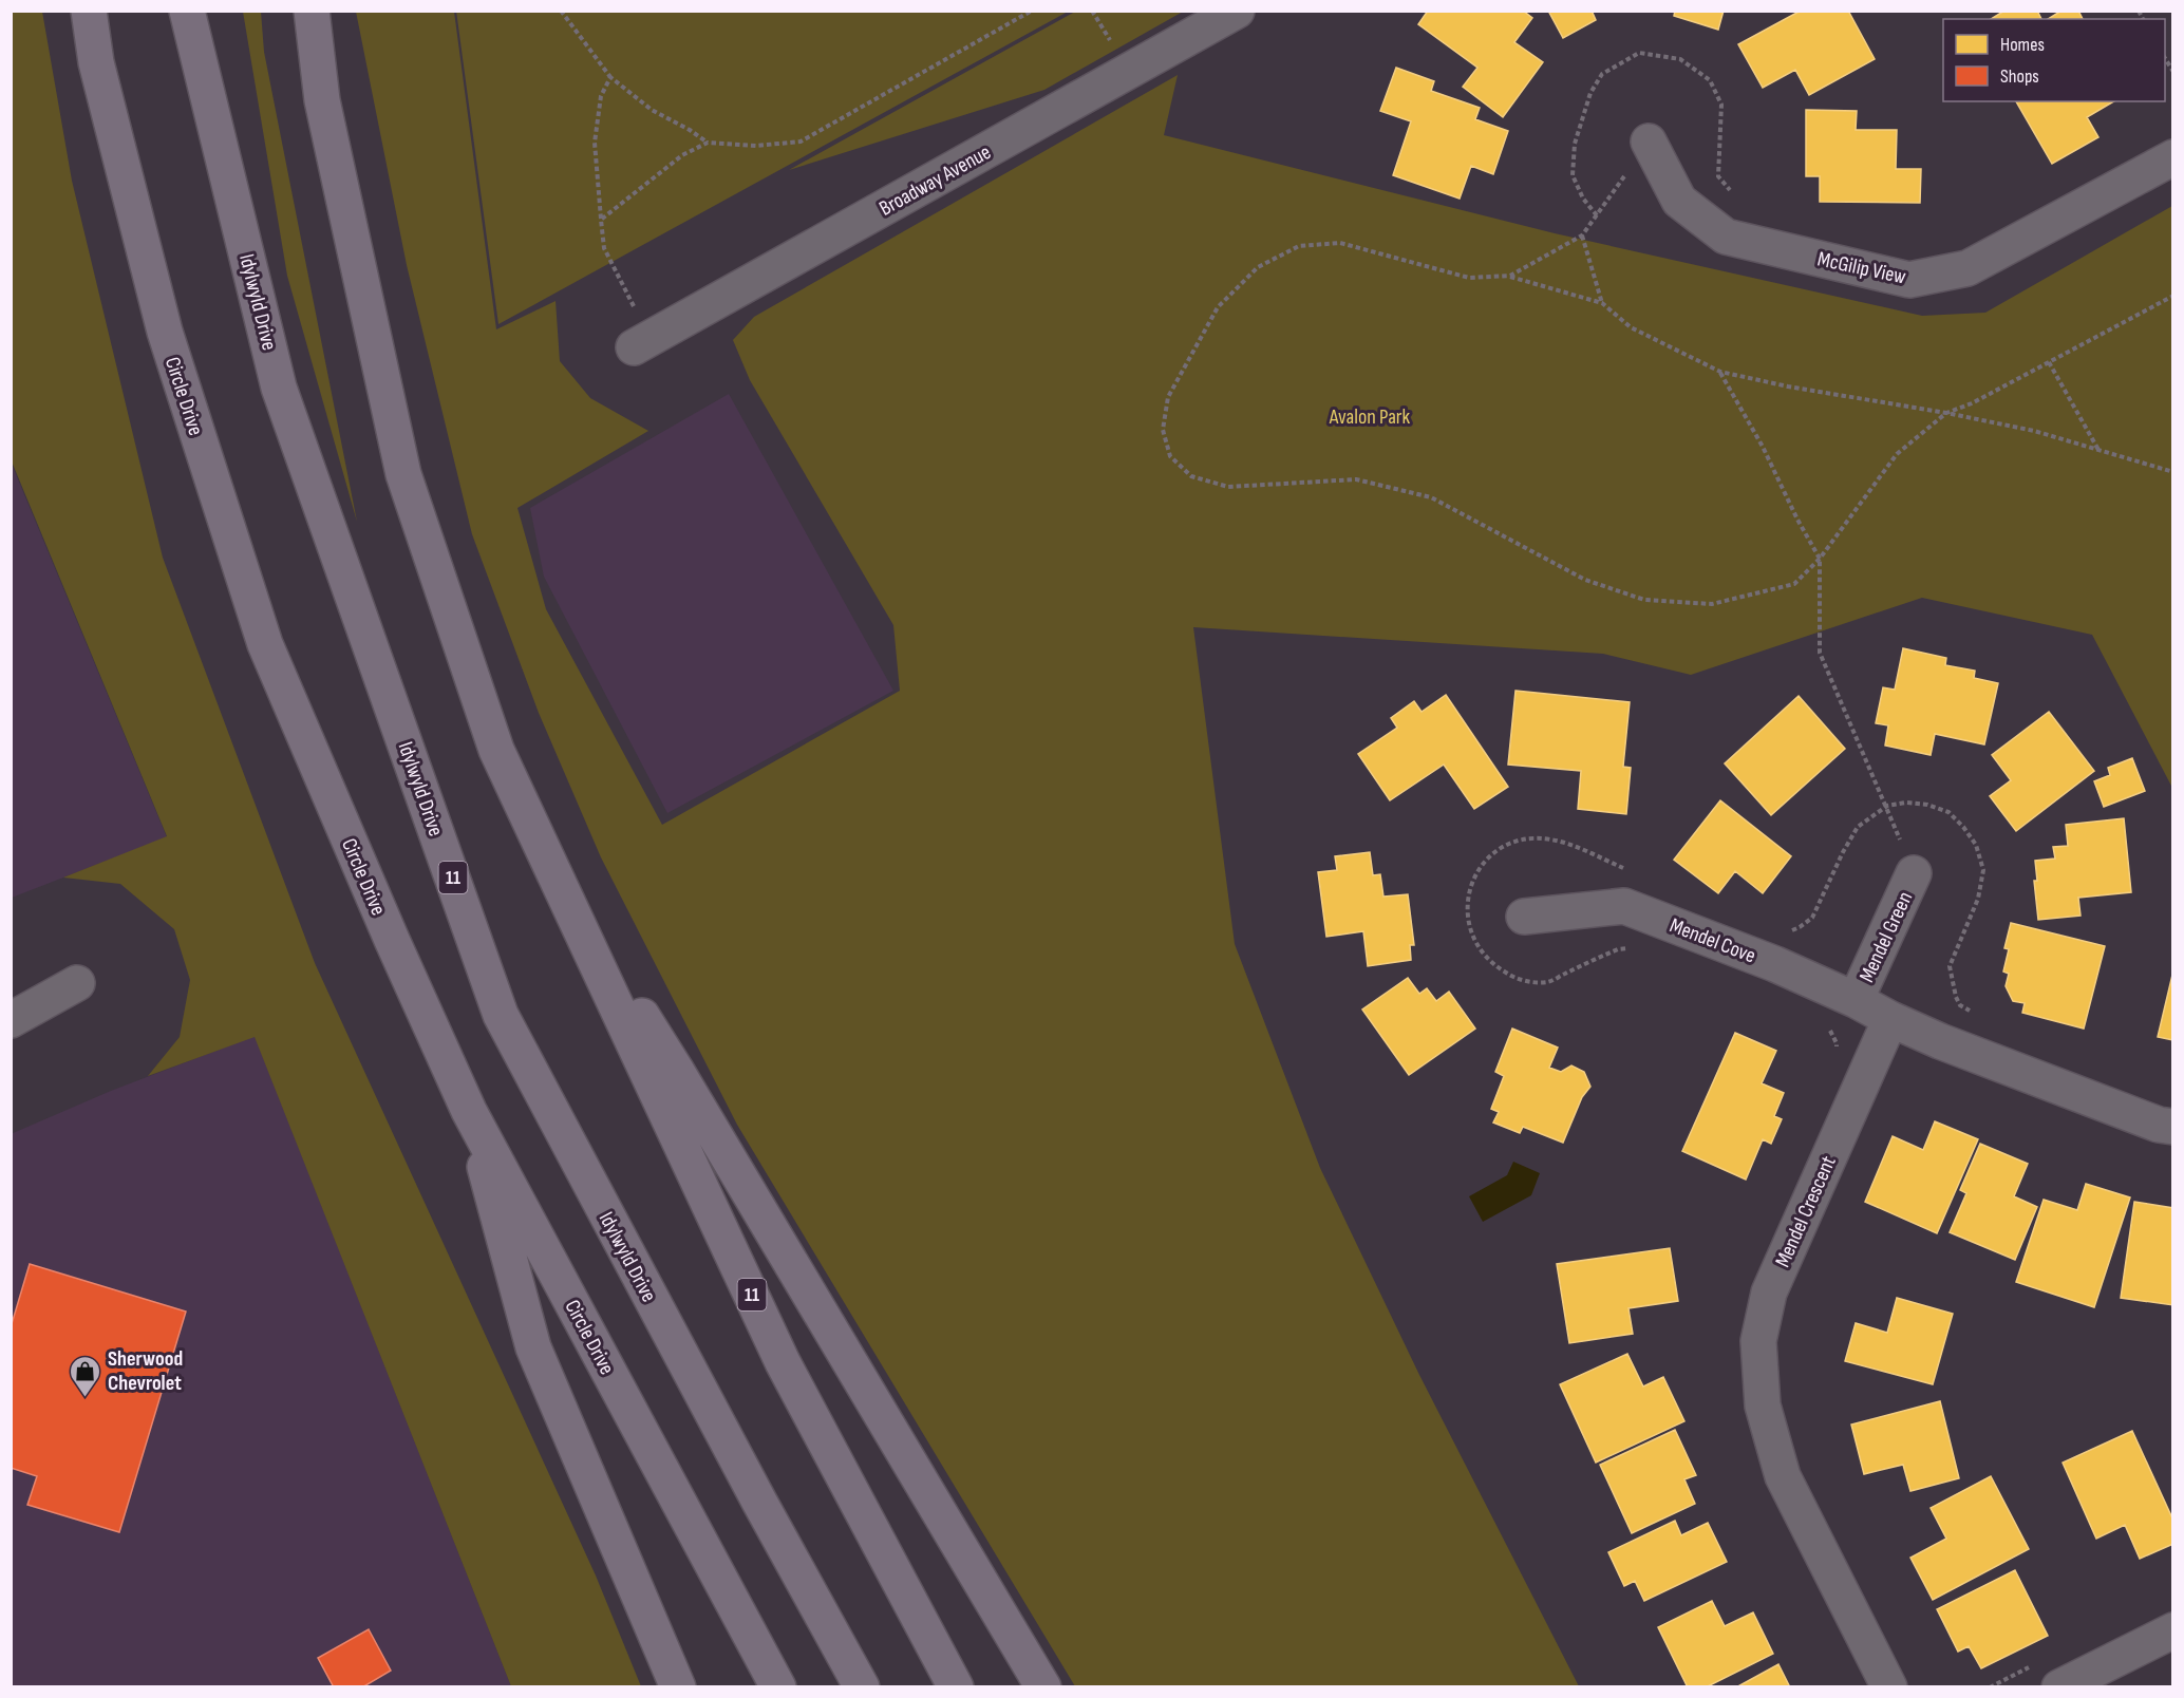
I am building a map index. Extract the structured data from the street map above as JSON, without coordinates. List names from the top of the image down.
{
  "streets": {
    "highway": ["Idylwyld Drive", "Circle Drive", "11"],
    "street": [
      "Broadway Avenue",
      "McGilip View",
      "Mendel Green",
      "Mendel Cove",
      "Mendel Crescent"
    ]
  },
  "crossings": [
    ["Mendel Green", "Mendel Cove"],
    ["Mendel Cove", "Mendel Crescent"]
  ],
  "parks": ["Avalon Park"],
  "places": {
    "shop": ["Sherwood Chevrolet"]
  },
  "legend": ["Homes", "Shops"]
}
